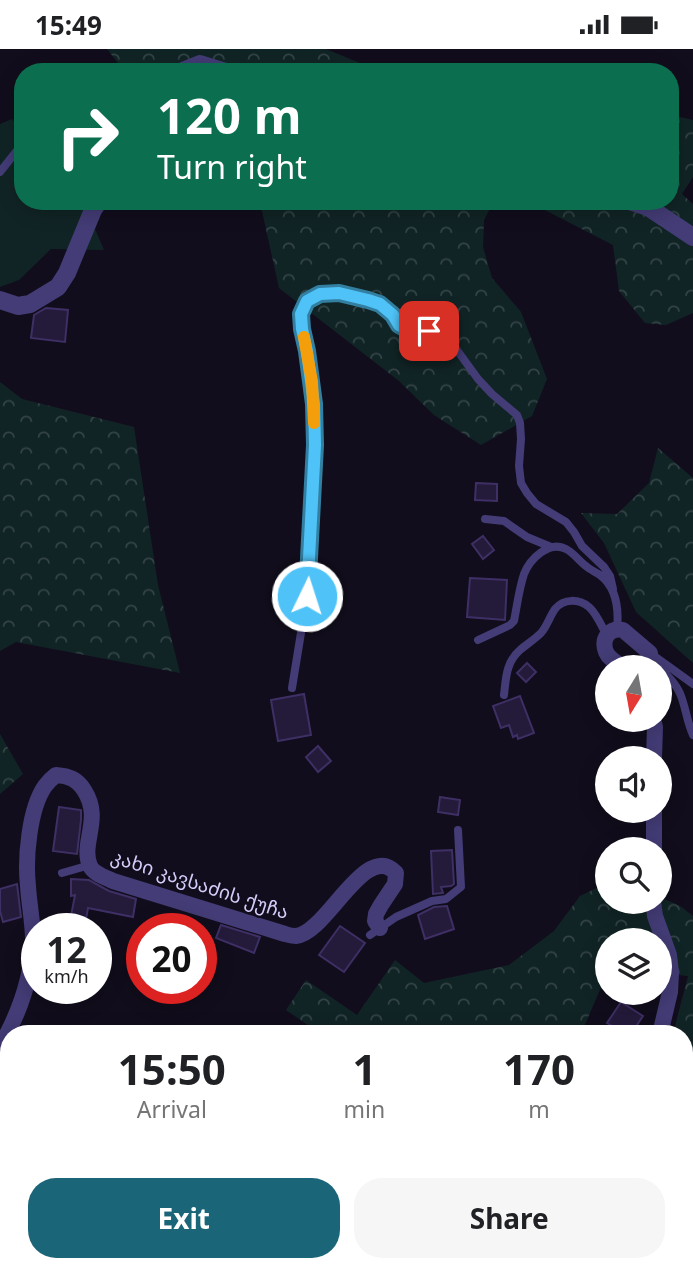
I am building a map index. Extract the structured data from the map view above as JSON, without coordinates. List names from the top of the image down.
{
  "streets": {
    "street": ["კახი კავსაძის ქუჩა"]
  },
  "north": "bottom",
  "page": {
    "status": "15:49",
    "turn": ["120 m", "Turn right"],
    "speed": "12 km/h",
    "limit": "20",
    "eta": [
      "15:50",
      "Arrival",
      "1",
      "min",
      "170",
      "m"
    ],
    "buttons": ["Exit", "Share"]
  }
}
